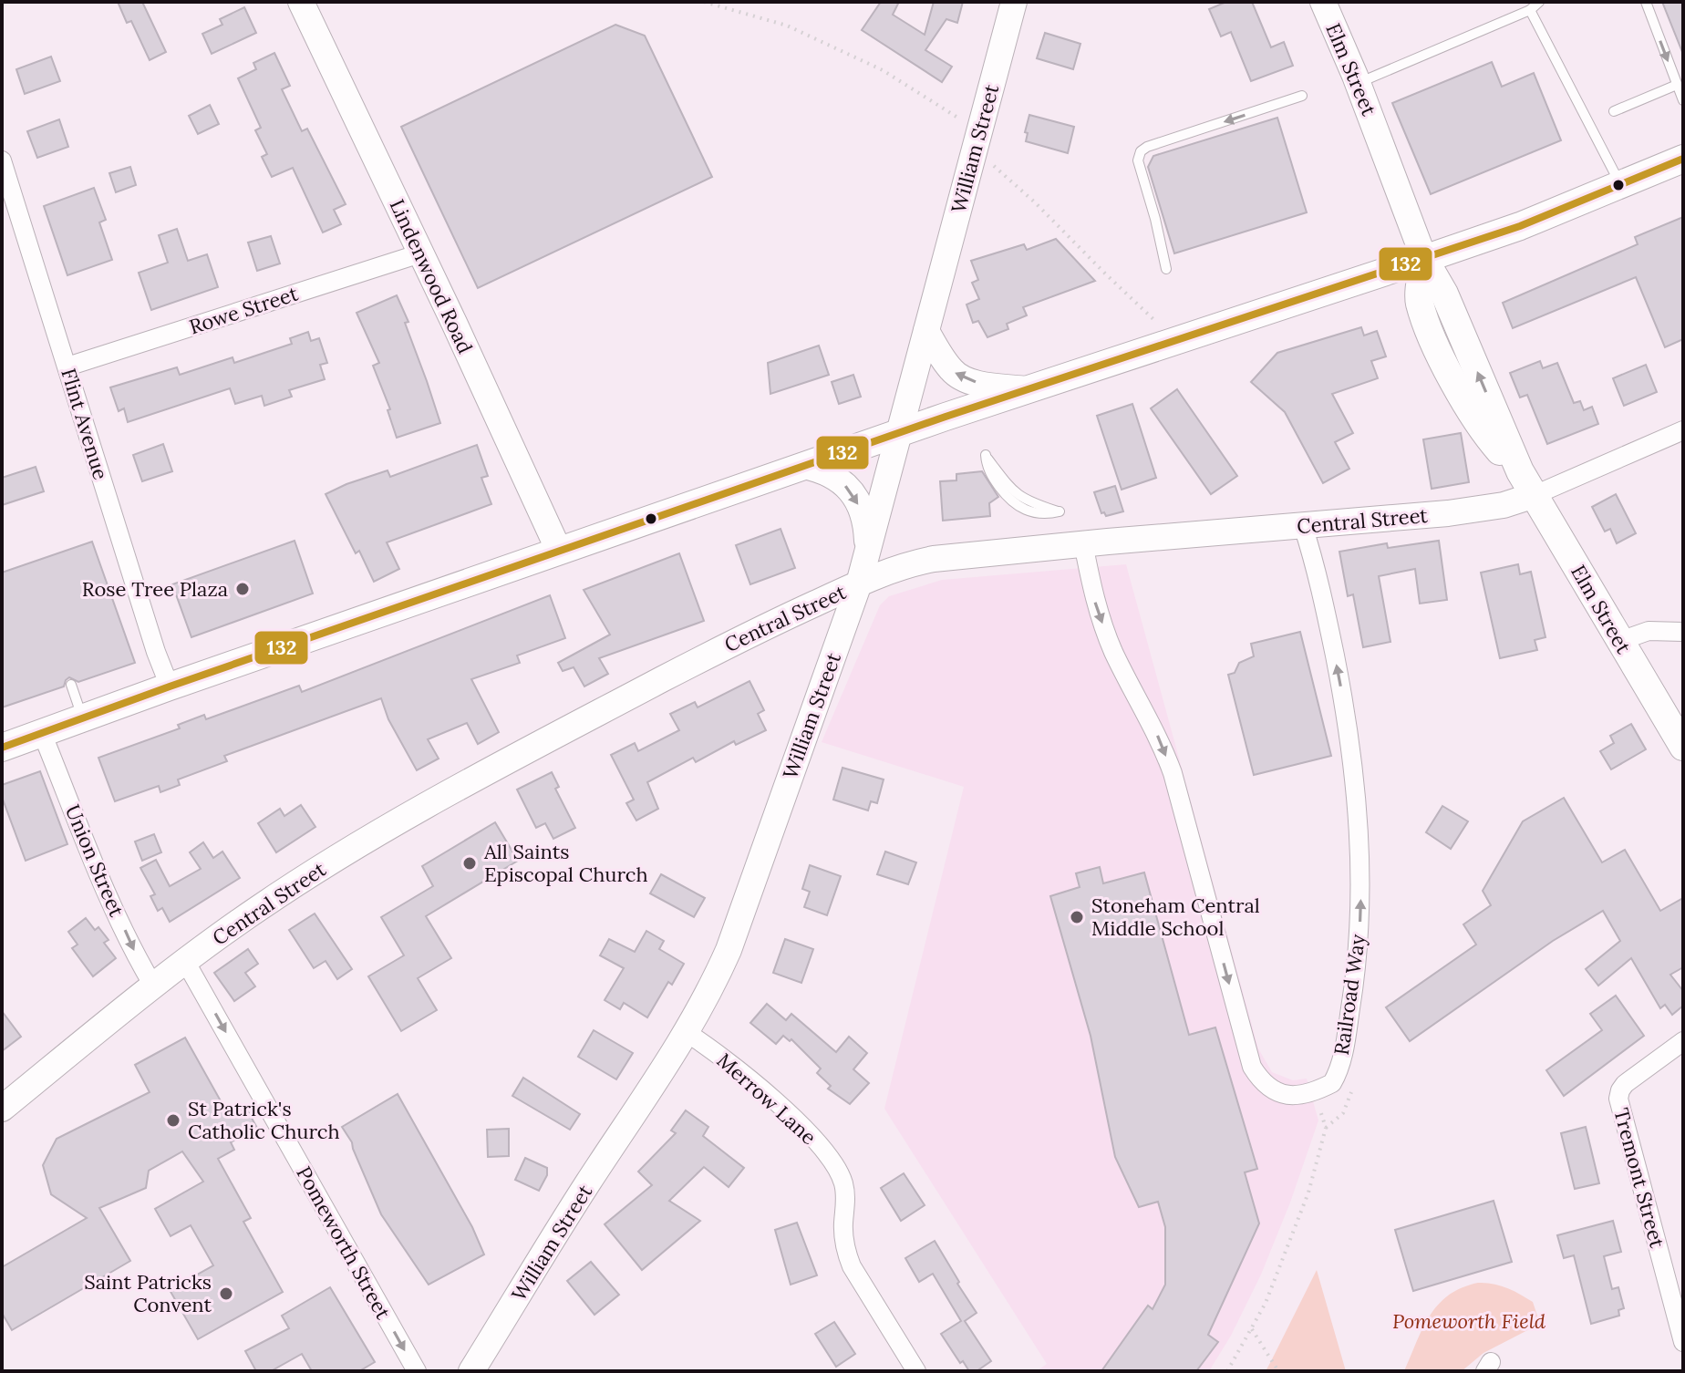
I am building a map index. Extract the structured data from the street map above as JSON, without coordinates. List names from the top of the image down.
{
  "streets": {
    "main road": ["Elm Street"],
    "street": [
      "William Street",
      "Lindenwood Road",
      "Rowe Street",
      "Flint Avenue",
      "Central Street",
      "Union Street",
      "Railroad Way",
      "Merrow Lane",
      "Tremont Street",
      "Pomeworth Street"
    ]
  },
  "crossings": [
    ["Elm Street", "Central Street"],
    ["William Street", "Central Street"],
    ["William Street", "Merrow Lane"],
    ["Lindenwood Road", "Rowe Street"],
    ["Rowe Street", "Flint Avenue"],
    ["Central Street", "Union Street"],
    ["Central Street", "Railroad Way"],
    ["Central Street", "Pomeworth Street"]
  ],
  "one_way": ["Union Street", "Pomeworth Street"],
  "parks": ["Pomeworth Field"],
  "places": [
    "Rose Tree Plaza",
    "All Saints Episcopal Church",
    "Stoneham Central Middle School",
    "St Patrick's Catholic Church",
    "Saint Patricks Convent"
  ],
  "lines": ["transit line 132"]
}
